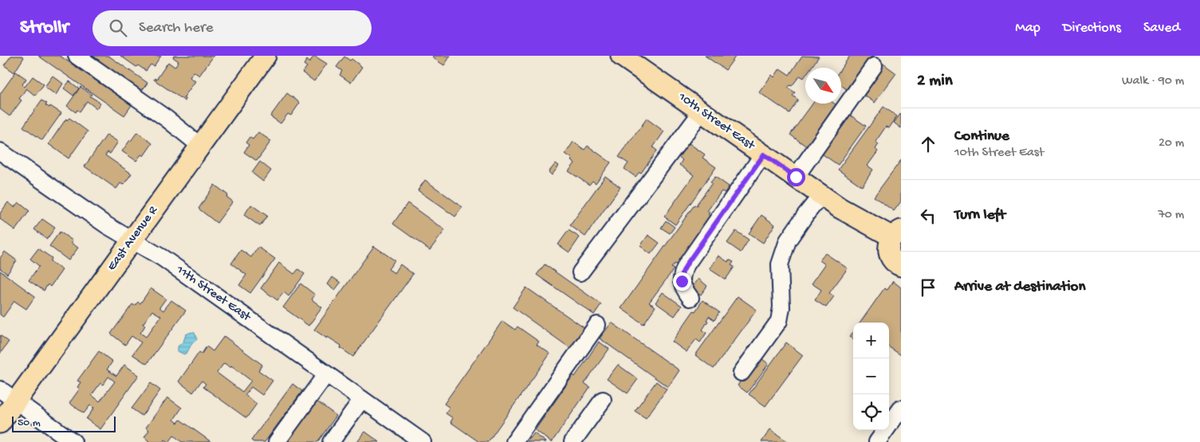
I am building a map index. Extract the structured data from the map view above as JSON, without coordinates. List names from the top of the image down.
{
  "streets": {
    "main road": ["10th Street East", "East Avenue R"],
    "street": ["11th Street East"]
  },
  "crossings": [
    ["East Avenue R", "11th Street East"]
  ],
  "scale_bar": "50 m",
  "north": "bottom right",
  "page": {
    "header": "Strollr",
    "search": "Search here",
    "nav": ["Map", "Directions", "Saved"],
    "heading": ["2 min", "Walk · 90 m"],
    "list": [
      ["Continue", "10th Street East", "20 m"],
      ["Turn left", "70 m"],
      "Arrive at destination"
    ],
    "map_buttons": ["+", "−"],
    "scale": "50 m"
  }
}
